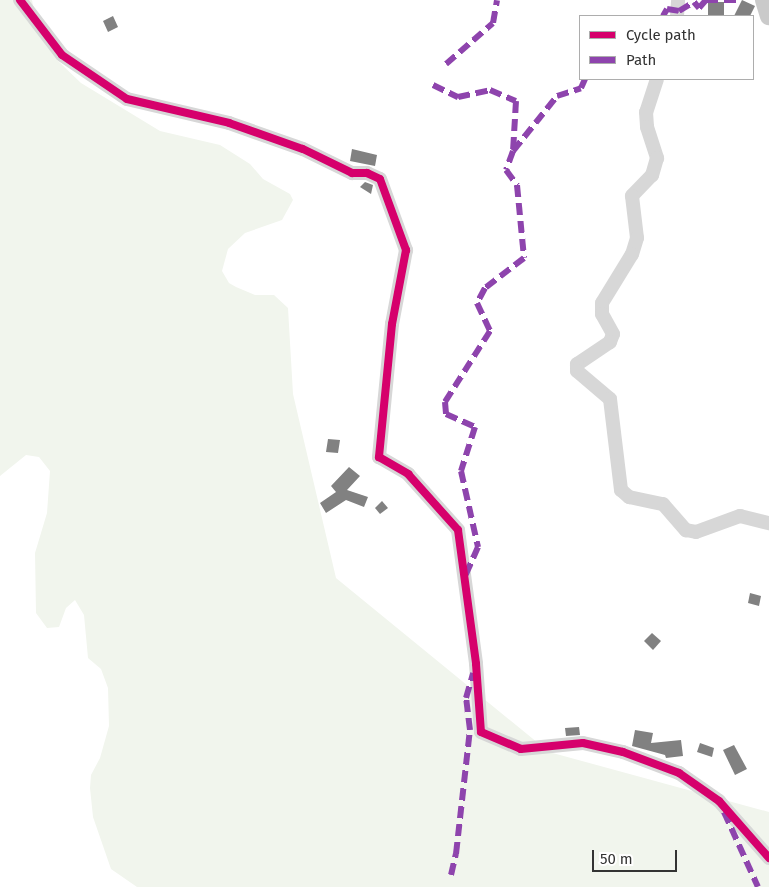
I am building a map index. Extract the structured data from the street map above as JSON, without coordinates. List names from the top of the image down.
{
  "legend": ["Cycle path", "Path"],
  "scale_bar": "50 m"
}
